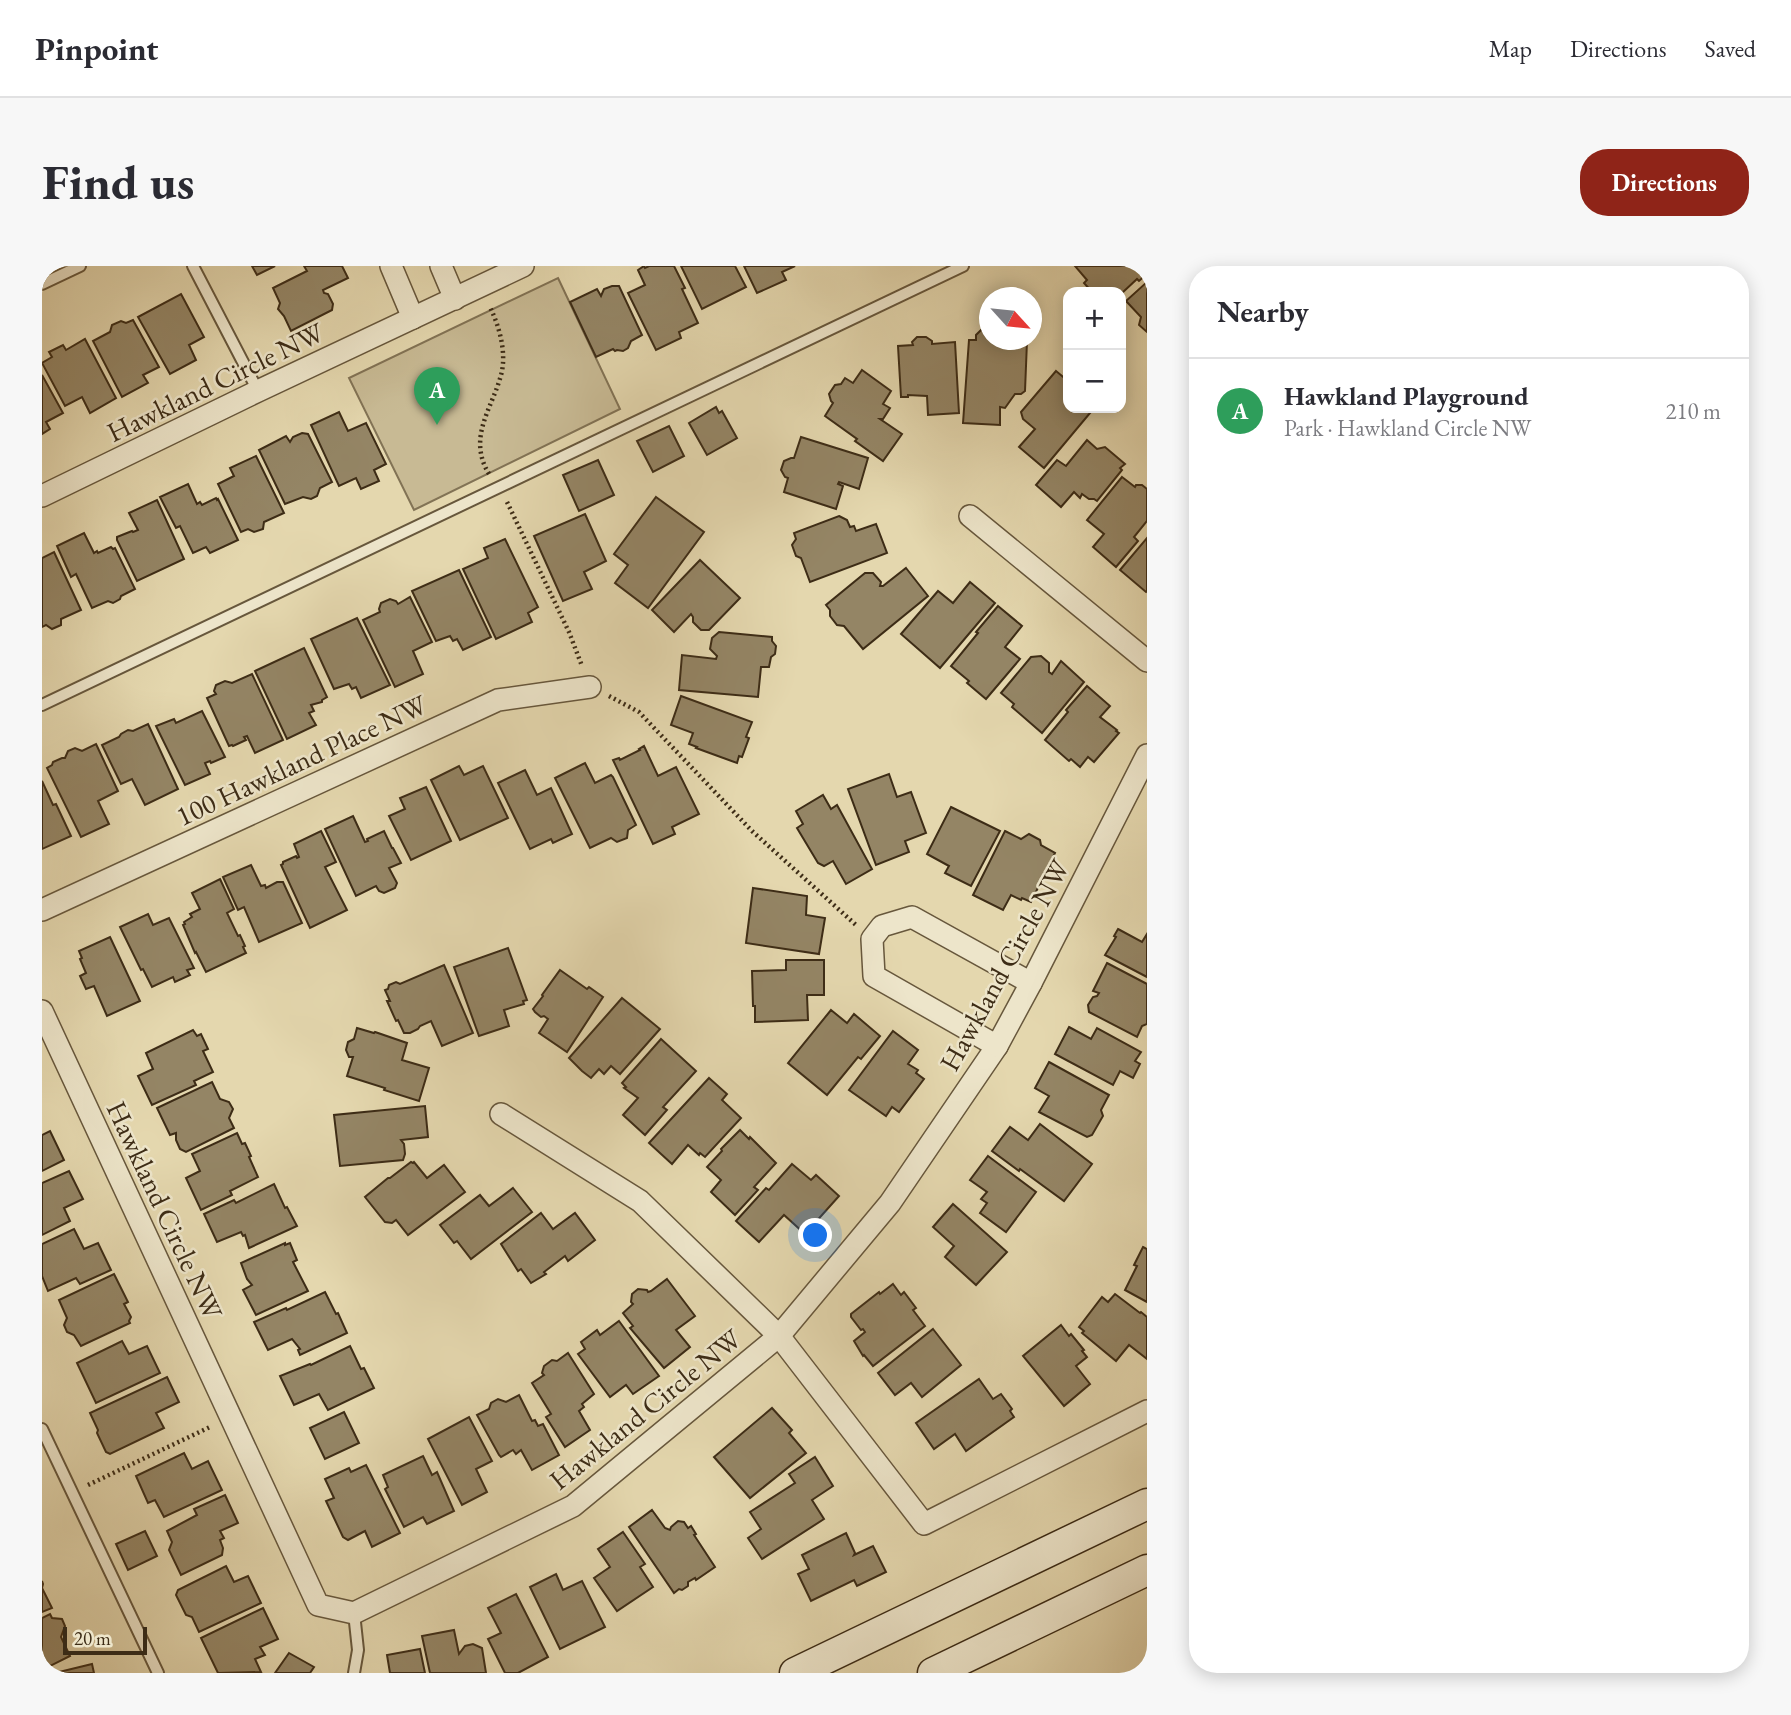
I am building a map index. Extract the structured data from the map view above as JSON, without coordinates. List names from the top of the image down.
{
  "streets": {
    "street": ["Hawkland Circle NW", "100 Hawkland Place NW"]
  },
  "scale_bar": "20 m",
  "north": "bottom right",
  "page": {
    "header": "Pinpoint",
    "nav": ["Map", "Directions", "Saved"],
    "buttons": "Directions",
    "title": "Find us",
    "heading": "Nearby",
    "map_buttons": ["+", "−"],
    "list": [
      {
        "mark": "A",
        "name": "Hawkland Playground",
        "note": "Park · Hawkland Circle NW",
        "value": "210 m"
      }
    ],
    "pins": "A",
    "scale": "20 m"
  }
}
